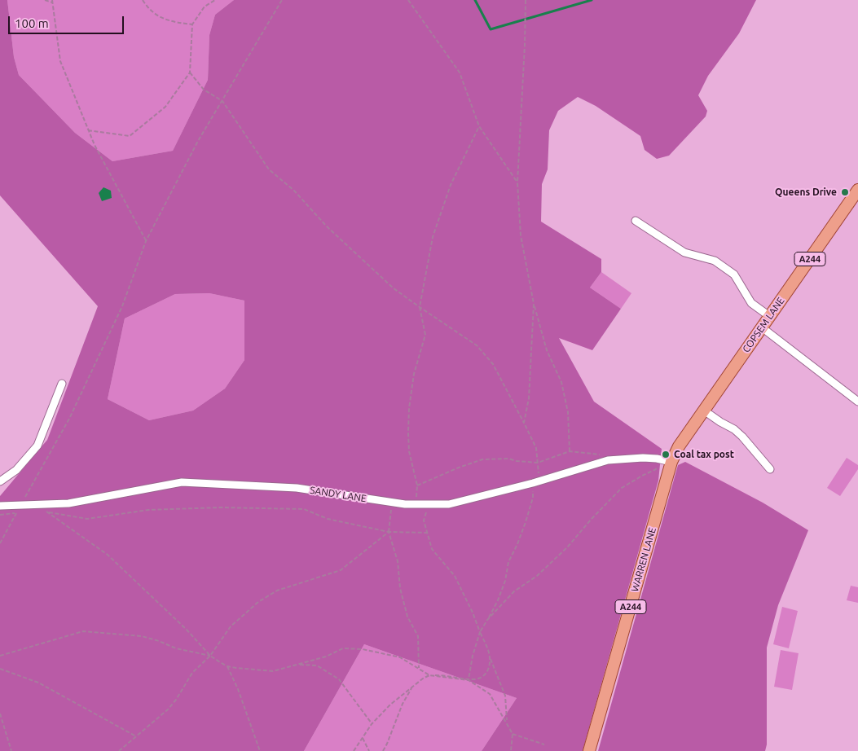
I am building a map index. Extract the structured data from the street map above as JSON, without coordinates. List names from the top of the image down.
{
  "streets": {
    "main road": ["A244", "COPSEM LANE", "WARREN LANE"],
    "street": ["SANDY LANE"]
  },
  "crossings": [
    ["COPSEM LANE", "SANDY LANE"],
    ["COPSEM LANE", "WARREN LANE"],
    ["SANDY LANE", "WARREN LANE"]
  ],
  "places": ["Queens Drive", "Coal tax post"],
  "scale_bar": "100 m"
}
